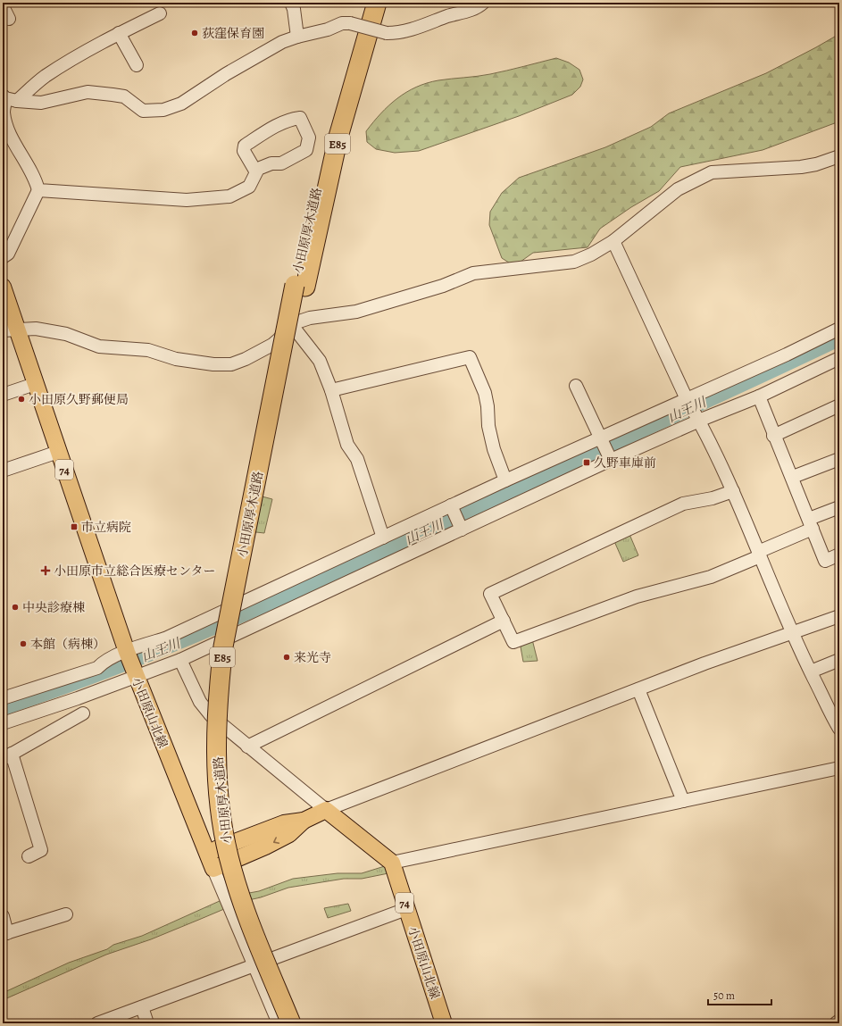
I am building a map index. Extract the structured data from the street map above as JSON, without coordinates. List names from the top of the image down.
{
  "streets": {
    "highway": ["E85", "小田原厚木道路"],
    "main road": ["74", "小田原山北線"]
  },
  "water": ["山王川"],
  "places": {
    "other": [
      "荻窪保育園",
      "小田原久野郵便局",
      "中央診療棟",
      "本館（病棟）",
      "来光寺"
    ],
    "transit": ["久野車庫前", "市立病院"],
    "health": ["小田原市立総合医療センター"]
  },
  "scale_bar": "50 m"
}
